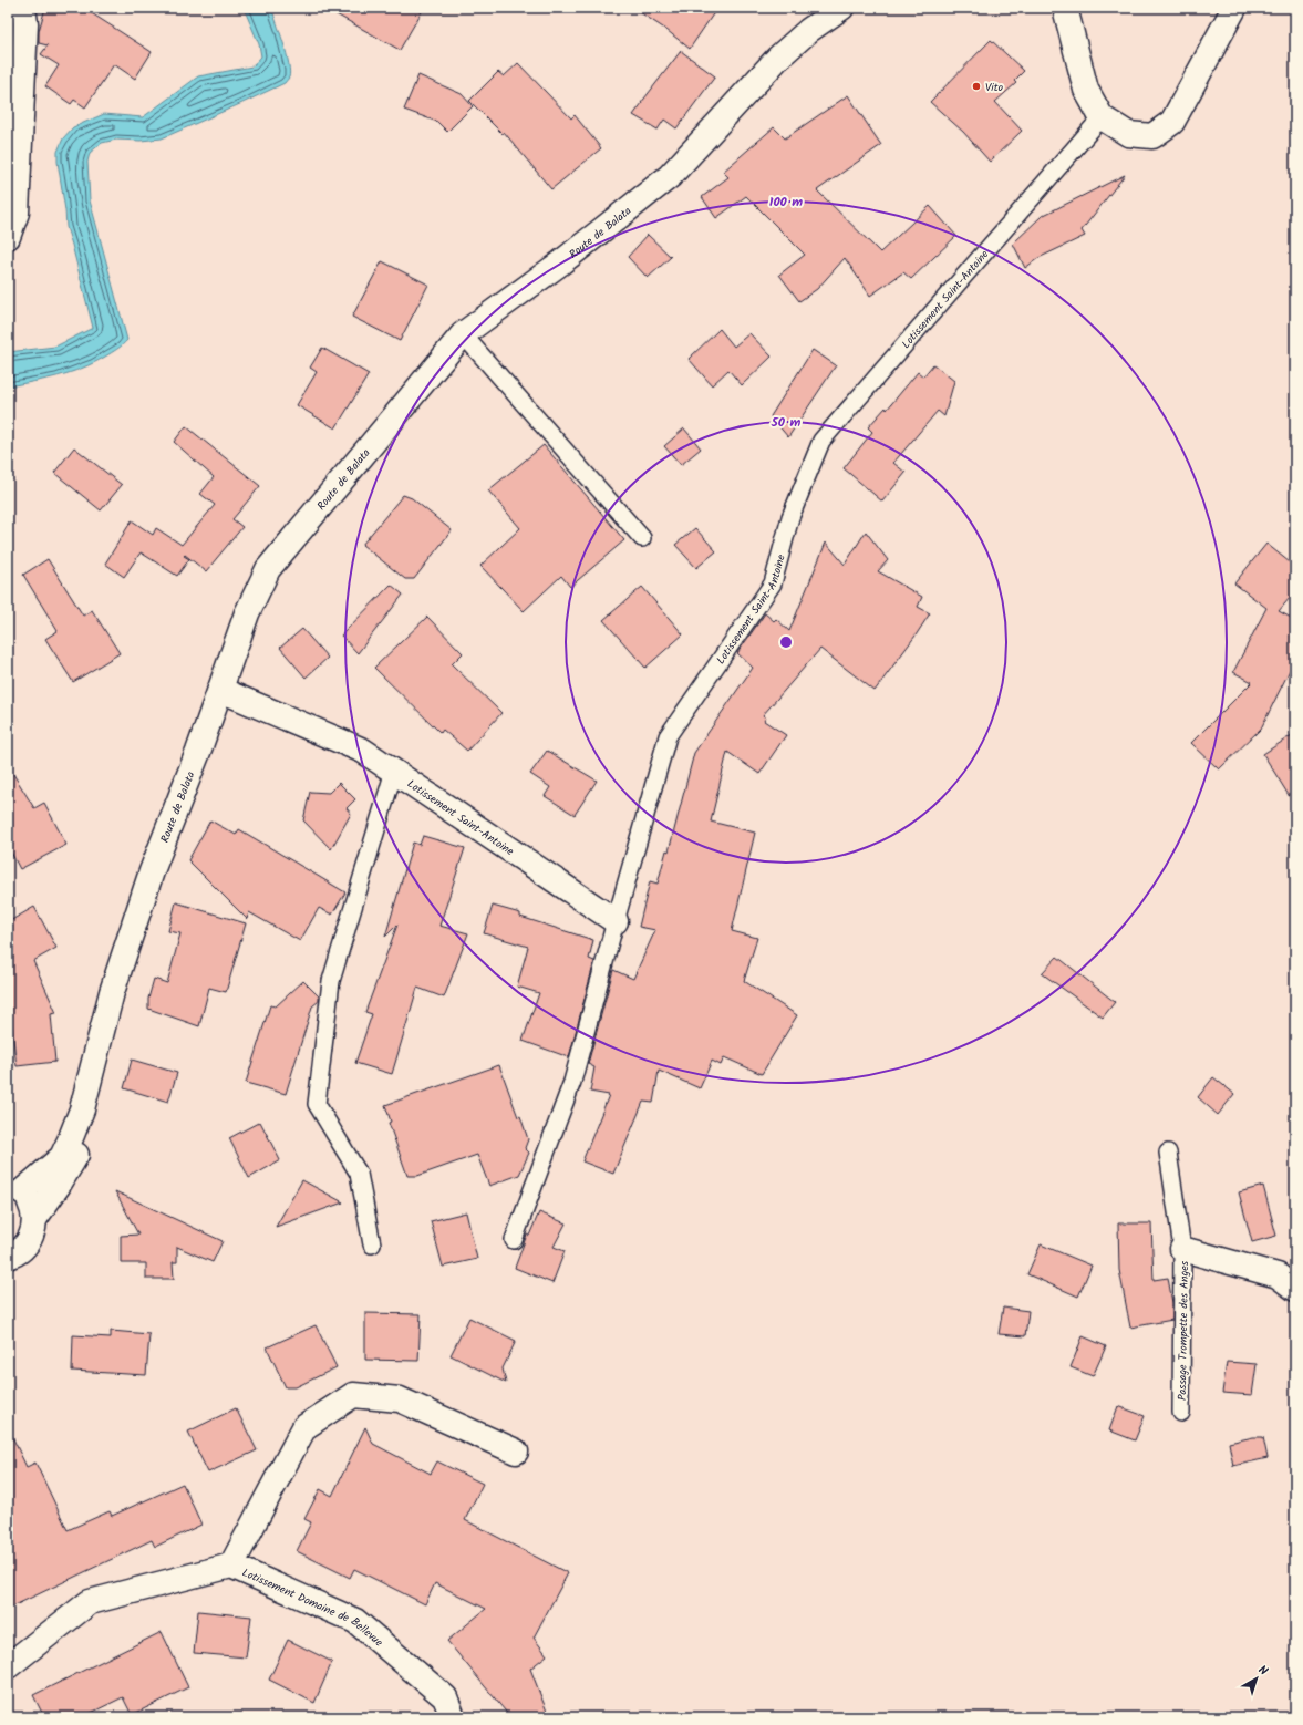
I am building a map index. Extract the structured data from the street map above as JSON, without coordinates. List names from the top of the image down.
{
  "streets": {
    "street": [
      "Route de Balata",
      "Lotissement Saint-Antoine",
      "Passage Trompette des Anges",
      "Lotissement Domaine de Bellevue"
    ]
  },
  "crossings": [
    ["Route de Balata", "Lotissement Saint-Antoine"]
  ],
  "places": ["Vito"],
  "north": "top right",
  "rings": ["100 m", "50 m"]
}
